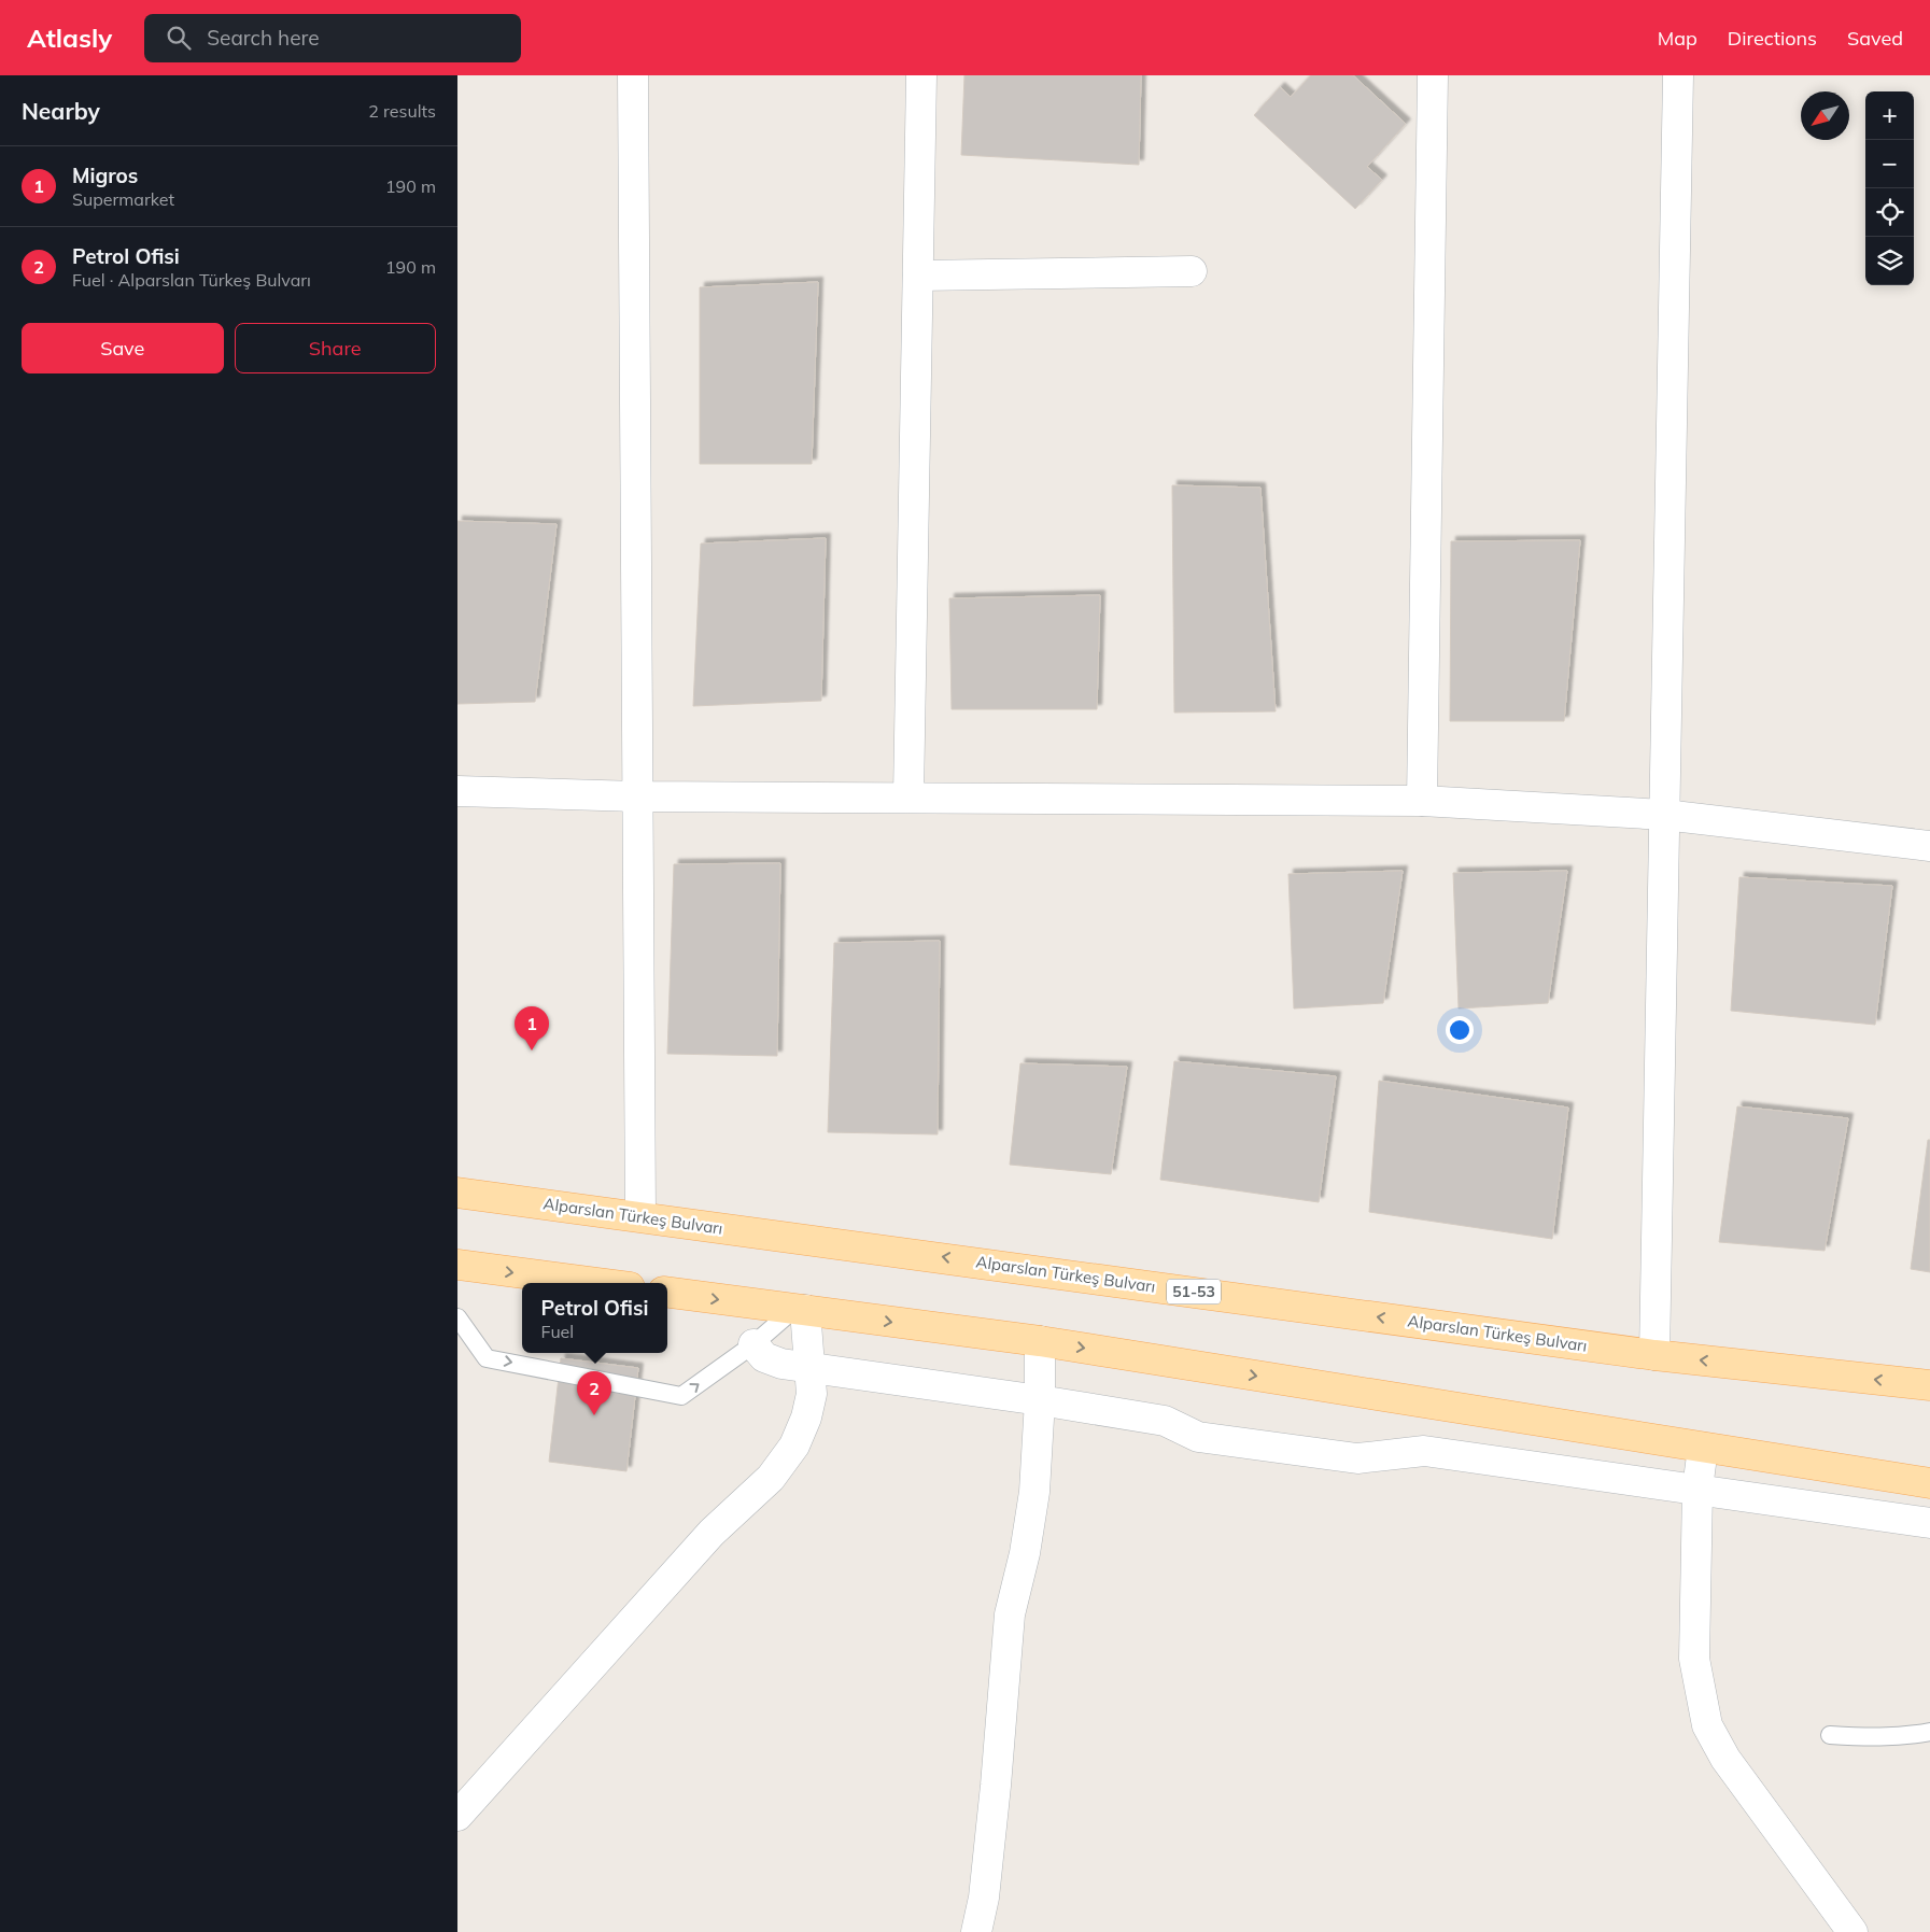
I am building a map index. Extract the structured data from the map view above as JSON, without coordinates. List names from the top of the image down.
{
  "streets": {
    "main road": ["Alparslan Türkeş Bulvarı", "51-53"]
  },
  "north": "bottom left",
  "page": {
    "header": "Atlasly",
    "search": "Search here",
    "nav": ["Map", "Directions", "Saved"],
    "heading": ["Nearby", "2 results"],
    "map_buttons": ["+", "−"],
    "list": [
      {
        "mark": "1",
        "name": "Migros",
        "note": "Supermarket",
        "value": "190 m"
      },
      {
        "mark": "2",
        "name": "Petrol Ofisi",
        "note": "Fuel · Alparslan Türkeş Bulvarı",
        "value": "190 m"
      }
    ],
    "buttons": ["Save", "Share"],
    "pins": ["1", "2"],
    "popup": ["Petrol Ofisi", "Fuel"]
  }
}
